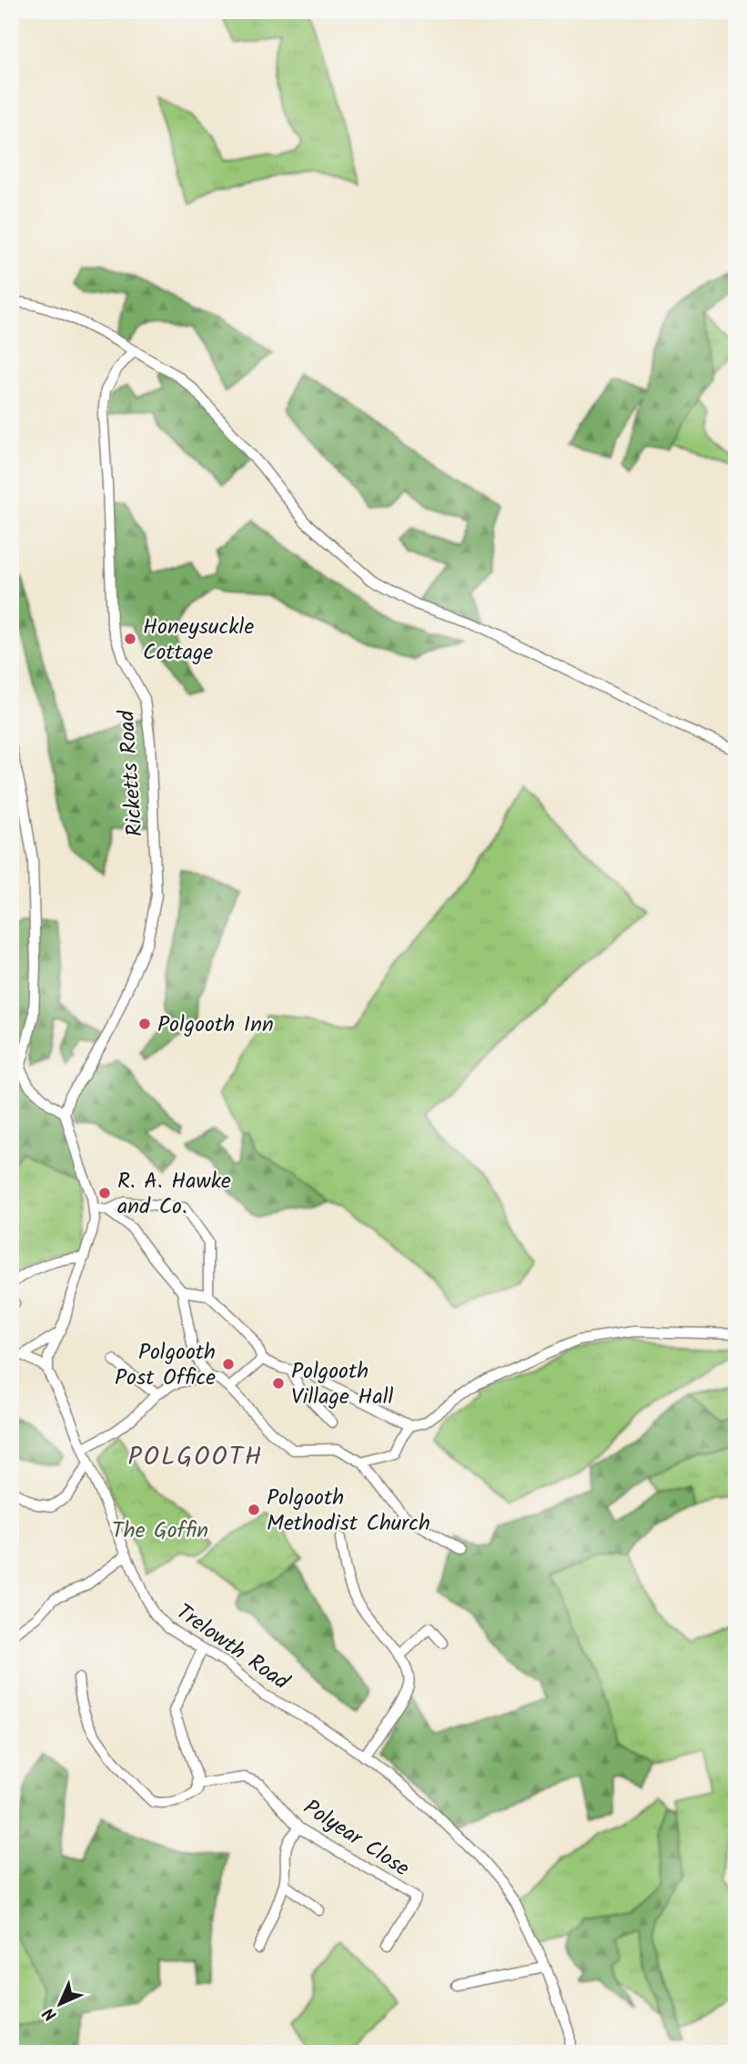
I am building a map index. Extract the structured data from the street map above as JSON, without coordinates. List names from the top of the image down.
{
  "streets": {
    "street": ["Ricketts Road", "Trelowth Road", "Polyear Close"]
  },
  "districts": ["POLGOOTH"],
  "parks": ["The Goffin"],
  "places": [
    "Honeysuckle Cottage",
    "Polgooth Inn",
    "R. A. Hawke and Co.",
    "Polgooth Post Office",
    "Polgooth Village Hall",
    "Polgooth Methodist Church"
  ],
  "north": "bottom left"
}
